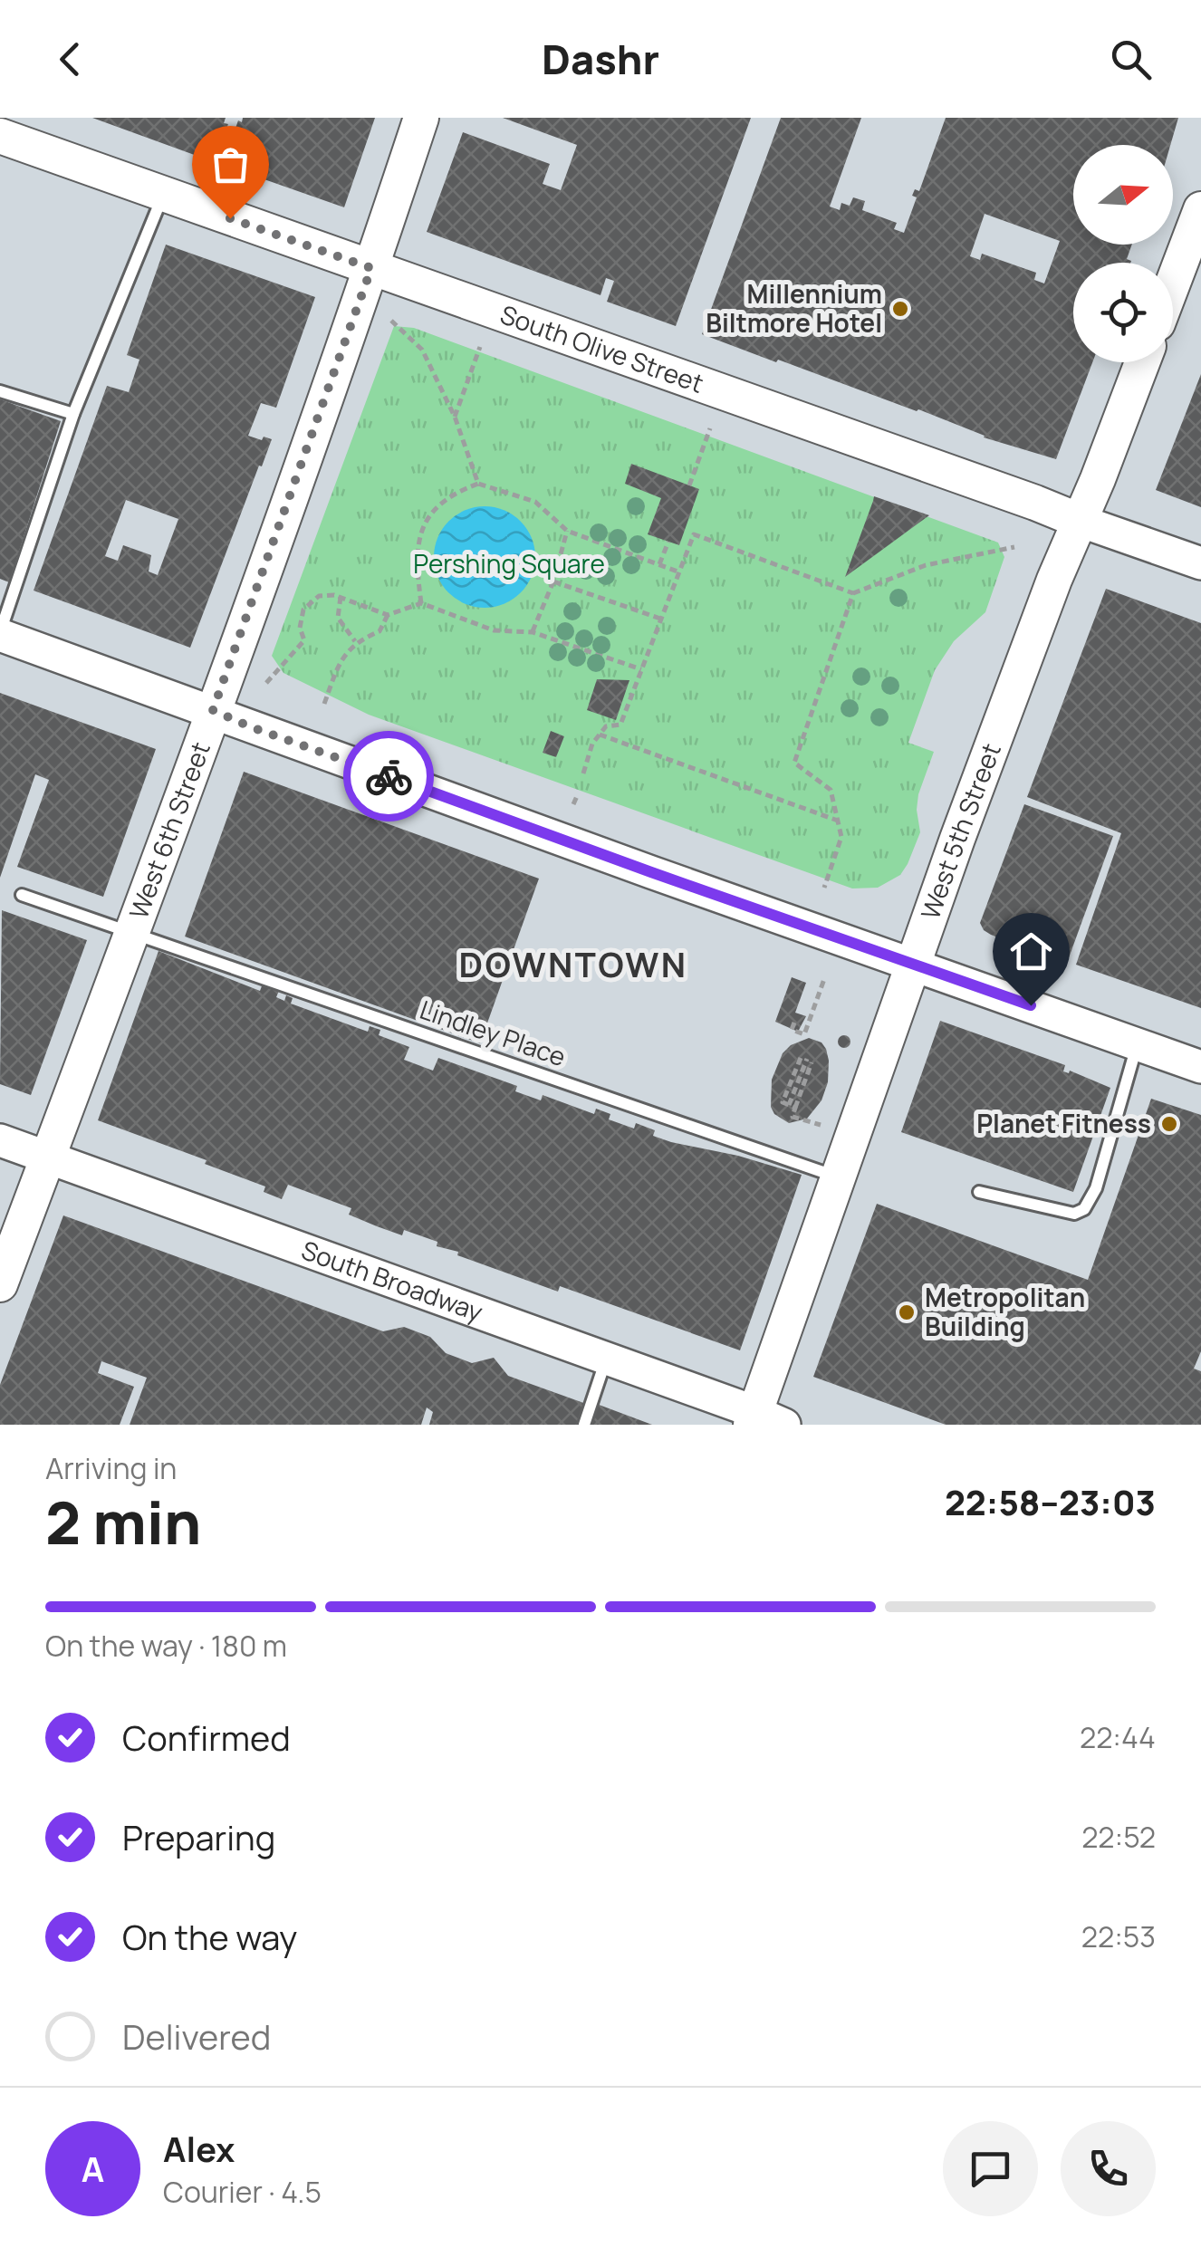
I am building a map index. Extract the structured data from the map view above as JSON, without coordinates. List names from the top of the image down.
{
  "streets": {
    "main road": [
      "South Olive Street",
      "West 6th Street",
      "West 5th Street",
      "South Broadway"
    ],
    "lane": ["Lindley Place"]
  },
  "crossings": [
    ["South Olive Street", "West 6th Street"],
    ["South Olive Street", "West 5th Street"],
    ["West 6th Street", "Lindley Place"],
    ["West 6th Street", "South Broadway"],
    ["West 5th Street", "Lindley Place"],
    ["West 5th Street", "South Broadway"]
  ],
  "districts": ["DOWNTOWN"],
  "parks": ["Pershing Square"],
  "places": ["Millennium Biltmore Hotel", "Planet Fitness", "Metropolitan Building"],
  "north": "right",
  "page": {
    "header": "Dashr",
    "heading": ["2 min", "Arriving in", "22:58–23:03"],
    "panel": ["Alex", "Courier · 4.5"],
    "bar": "On the way · 180 m",
    "list": [
      ["Confirmed", "22:44"],
      ["Preparing", "22:52"],
      ["On the way", "22:53"],
      "Delivered"
    ],
    "round": "A"
  }
}
